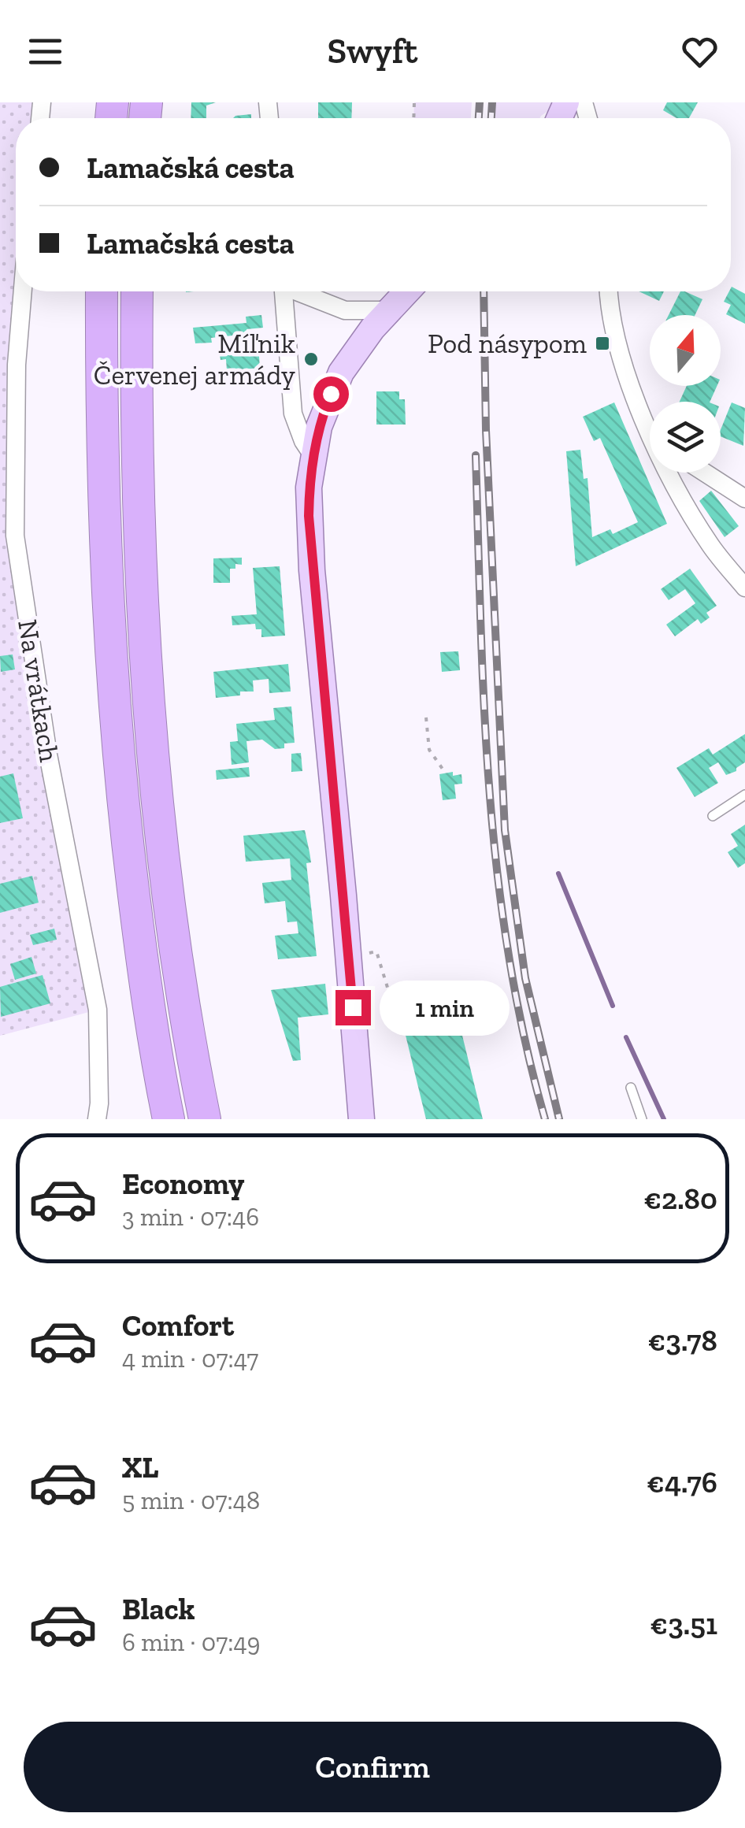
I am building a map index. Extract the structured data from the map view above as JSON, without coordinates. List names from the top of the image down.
{
  "streets": {
    "street": ["Na vrátkach"]
  },
  "places": {
    "transit": ["Pod násypom"],
    "other": ["Míľnik Červenej armády"]
  },
  "north": "top",
  "page": {
    "header": "Swyft",
    "banner": ["Lamačská cesta", "Lamačská cesta"],
    "bubble": "1 min",
    "list": [
      {
        "name": "Economy",
        "note": "3 min · 07:46",
        "value": "€2.80"
      },
      {
        "name": "Comfort",
        "note": "4 min · 07:47",
        "value": "€3.78"
      },
      {
        "name": "XL",
        "note": "5 min · 07:48",
        "value": "€4.76"
      },
      {
        "name": "Black",
        "note": "6 min · 07:49",
        "value": "€3.51"
      }
    ],
    "buttons": "Confirm"
  }
}
